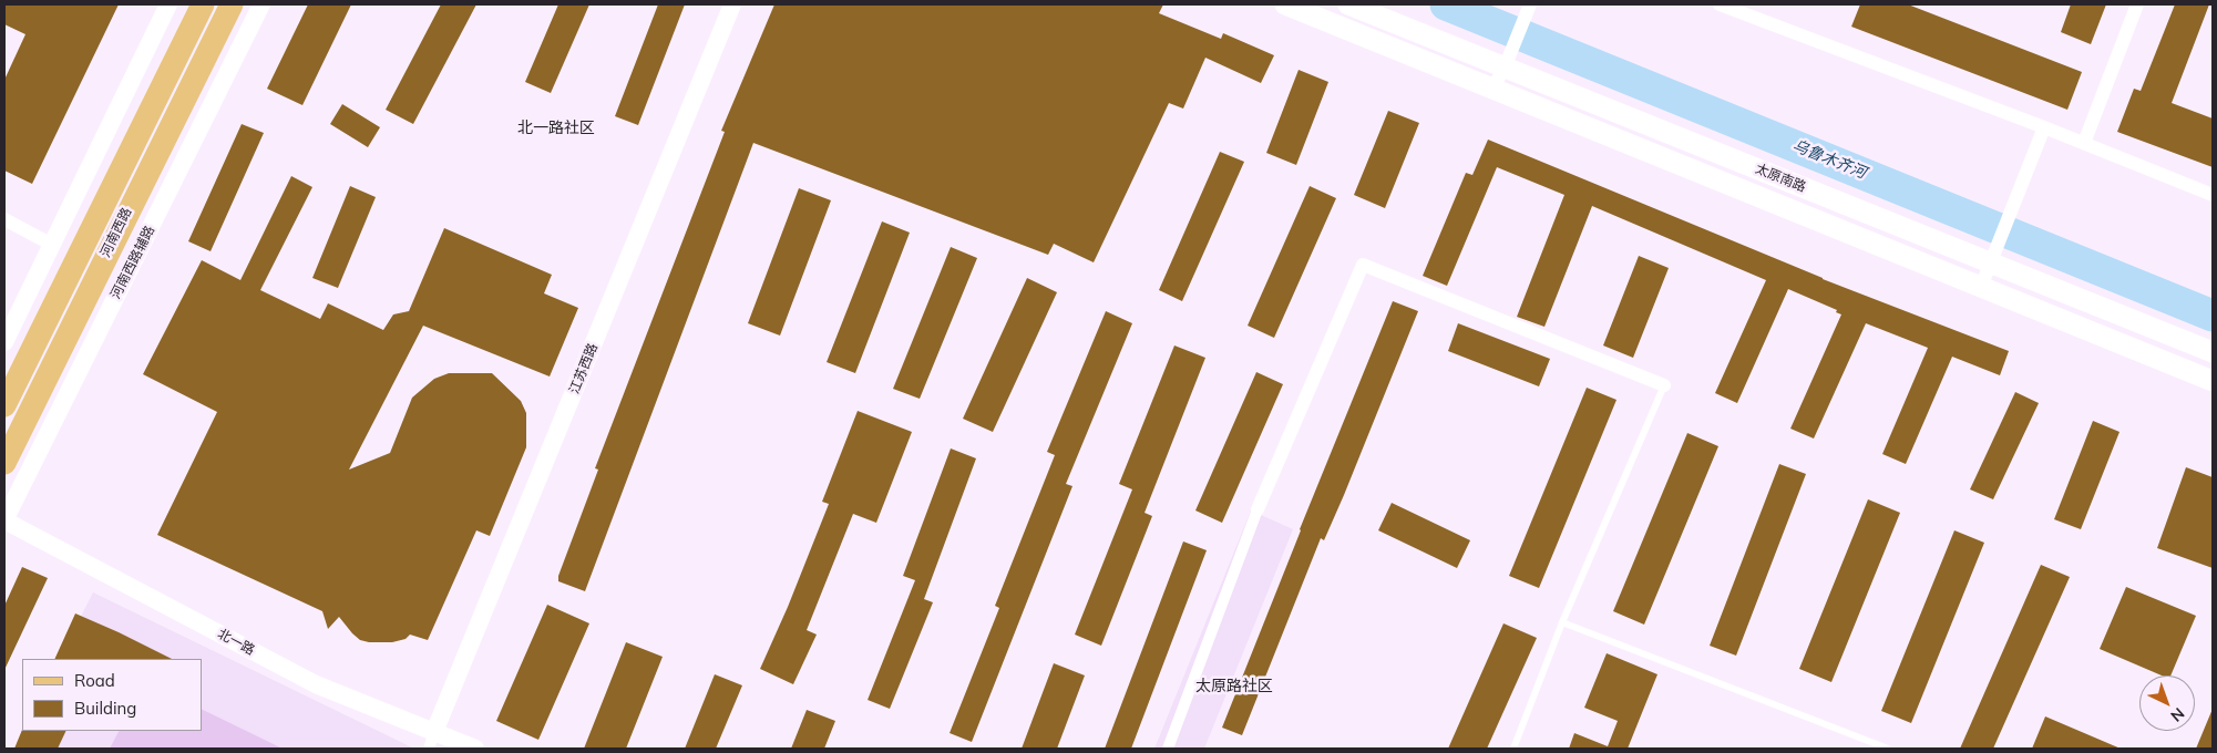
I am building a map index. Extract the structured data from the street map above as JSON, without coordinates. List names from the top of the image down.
{
  "streets": {
    "main road": ["太原南路", "河南西路"],
    "street": ["河南西路辅路", "江苏西路", "北一路"]
  },
  "crossings": [
    ["河南西路辅路", "北一路"],
    ["江苏西路", "北一路"]
  ],
  "districts": ["北一路社区", "太原路社区"],
  "water": ["乌鲁木齐河"],
  "legend": ["Road", "Building"],
  "north": "bottom right"
}
